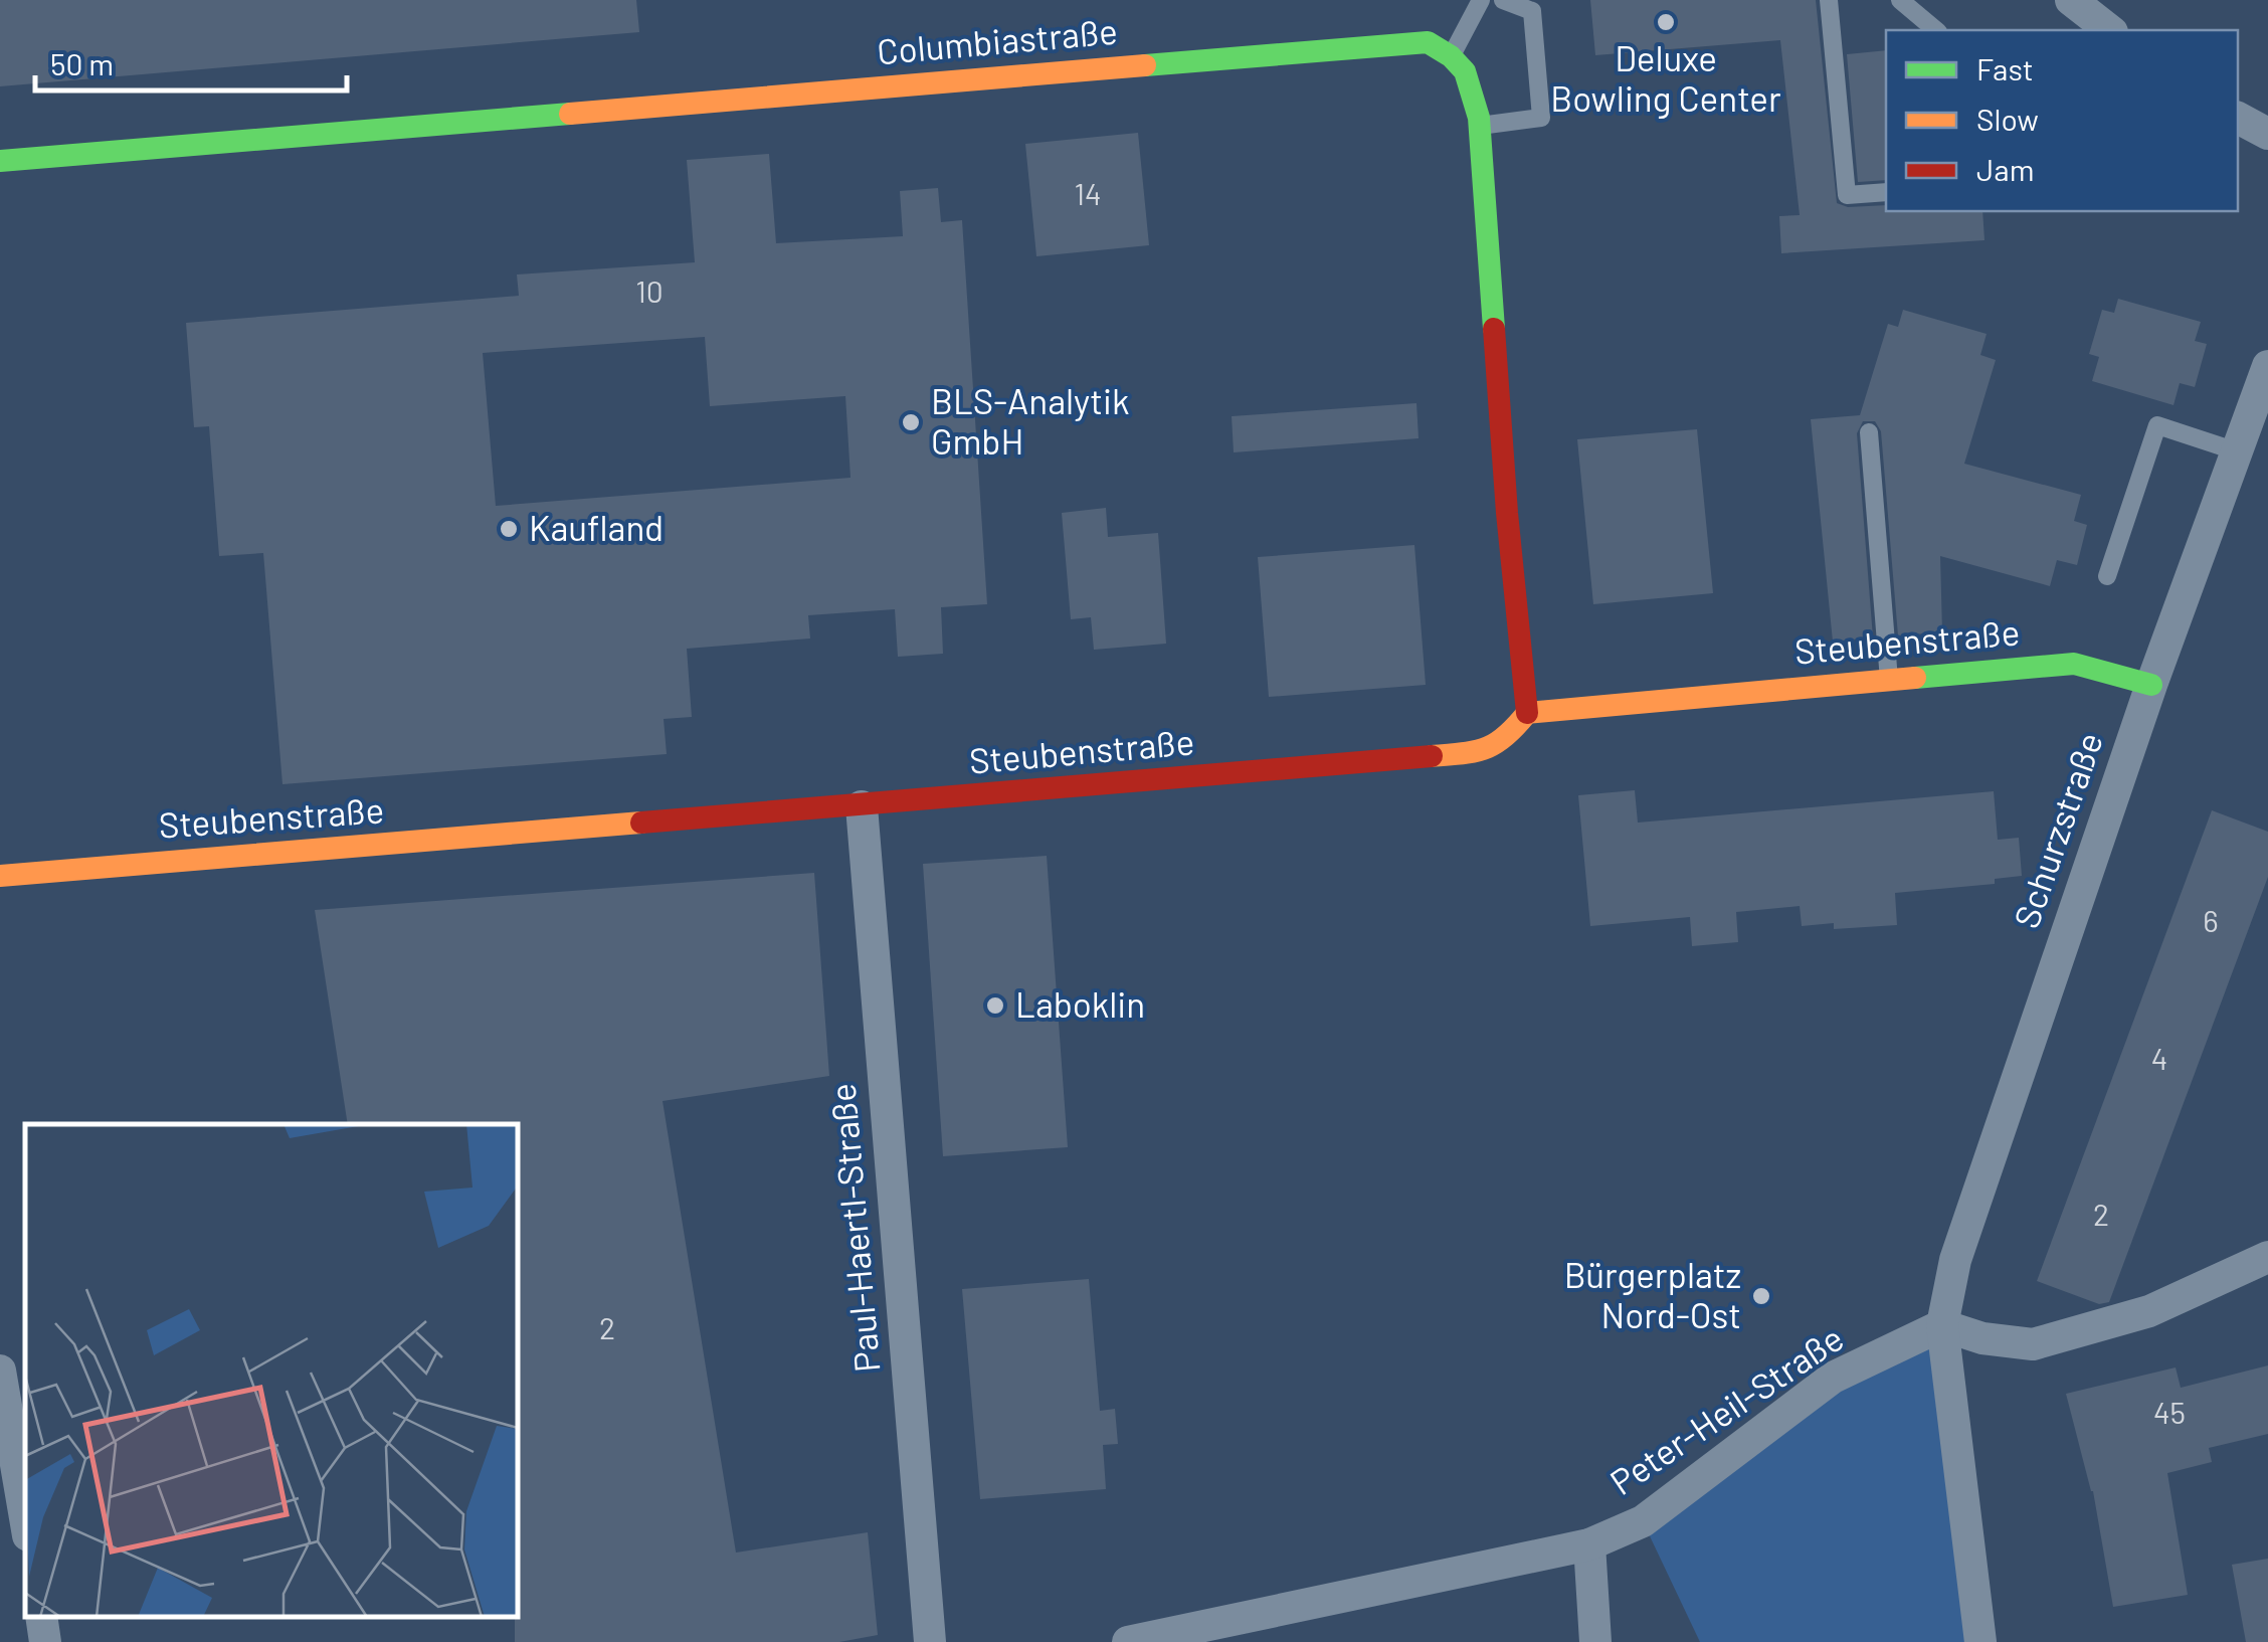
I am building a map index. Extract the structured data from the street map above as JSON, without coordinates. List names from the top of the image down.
{
  "streets": {
    "street": [
      "Columbiastraße",
      "Steubenstraße",
      "Schurzstraße",
      "Paul-Haertl-Straße",
      "Peter-Heil-Straße"
    ]
  },
  "crossings": [
    ["Steubenstraße", "Schurzstraße"],
    ["Steubenstraße", "Paul-Haertl-Straße"],
    ["Schurzstraße", "Peter-Heil-Straße"]
  ],
  "places": [
    "Deluxe Bowling Center",
    "BLS-Analytik GmbH",
    "Kaufland",
    "Laboklin",
    "Bürgerplatz Nord-Ost"
  ],
  "house_numbers": [
    "14",
    "10",
    "6",
    "4",
    "2",
    "2",
    "45"
  ],
  "legend": ["Fast", "Slow", "Jam"],
  "scale_bar": "50 m"
}
